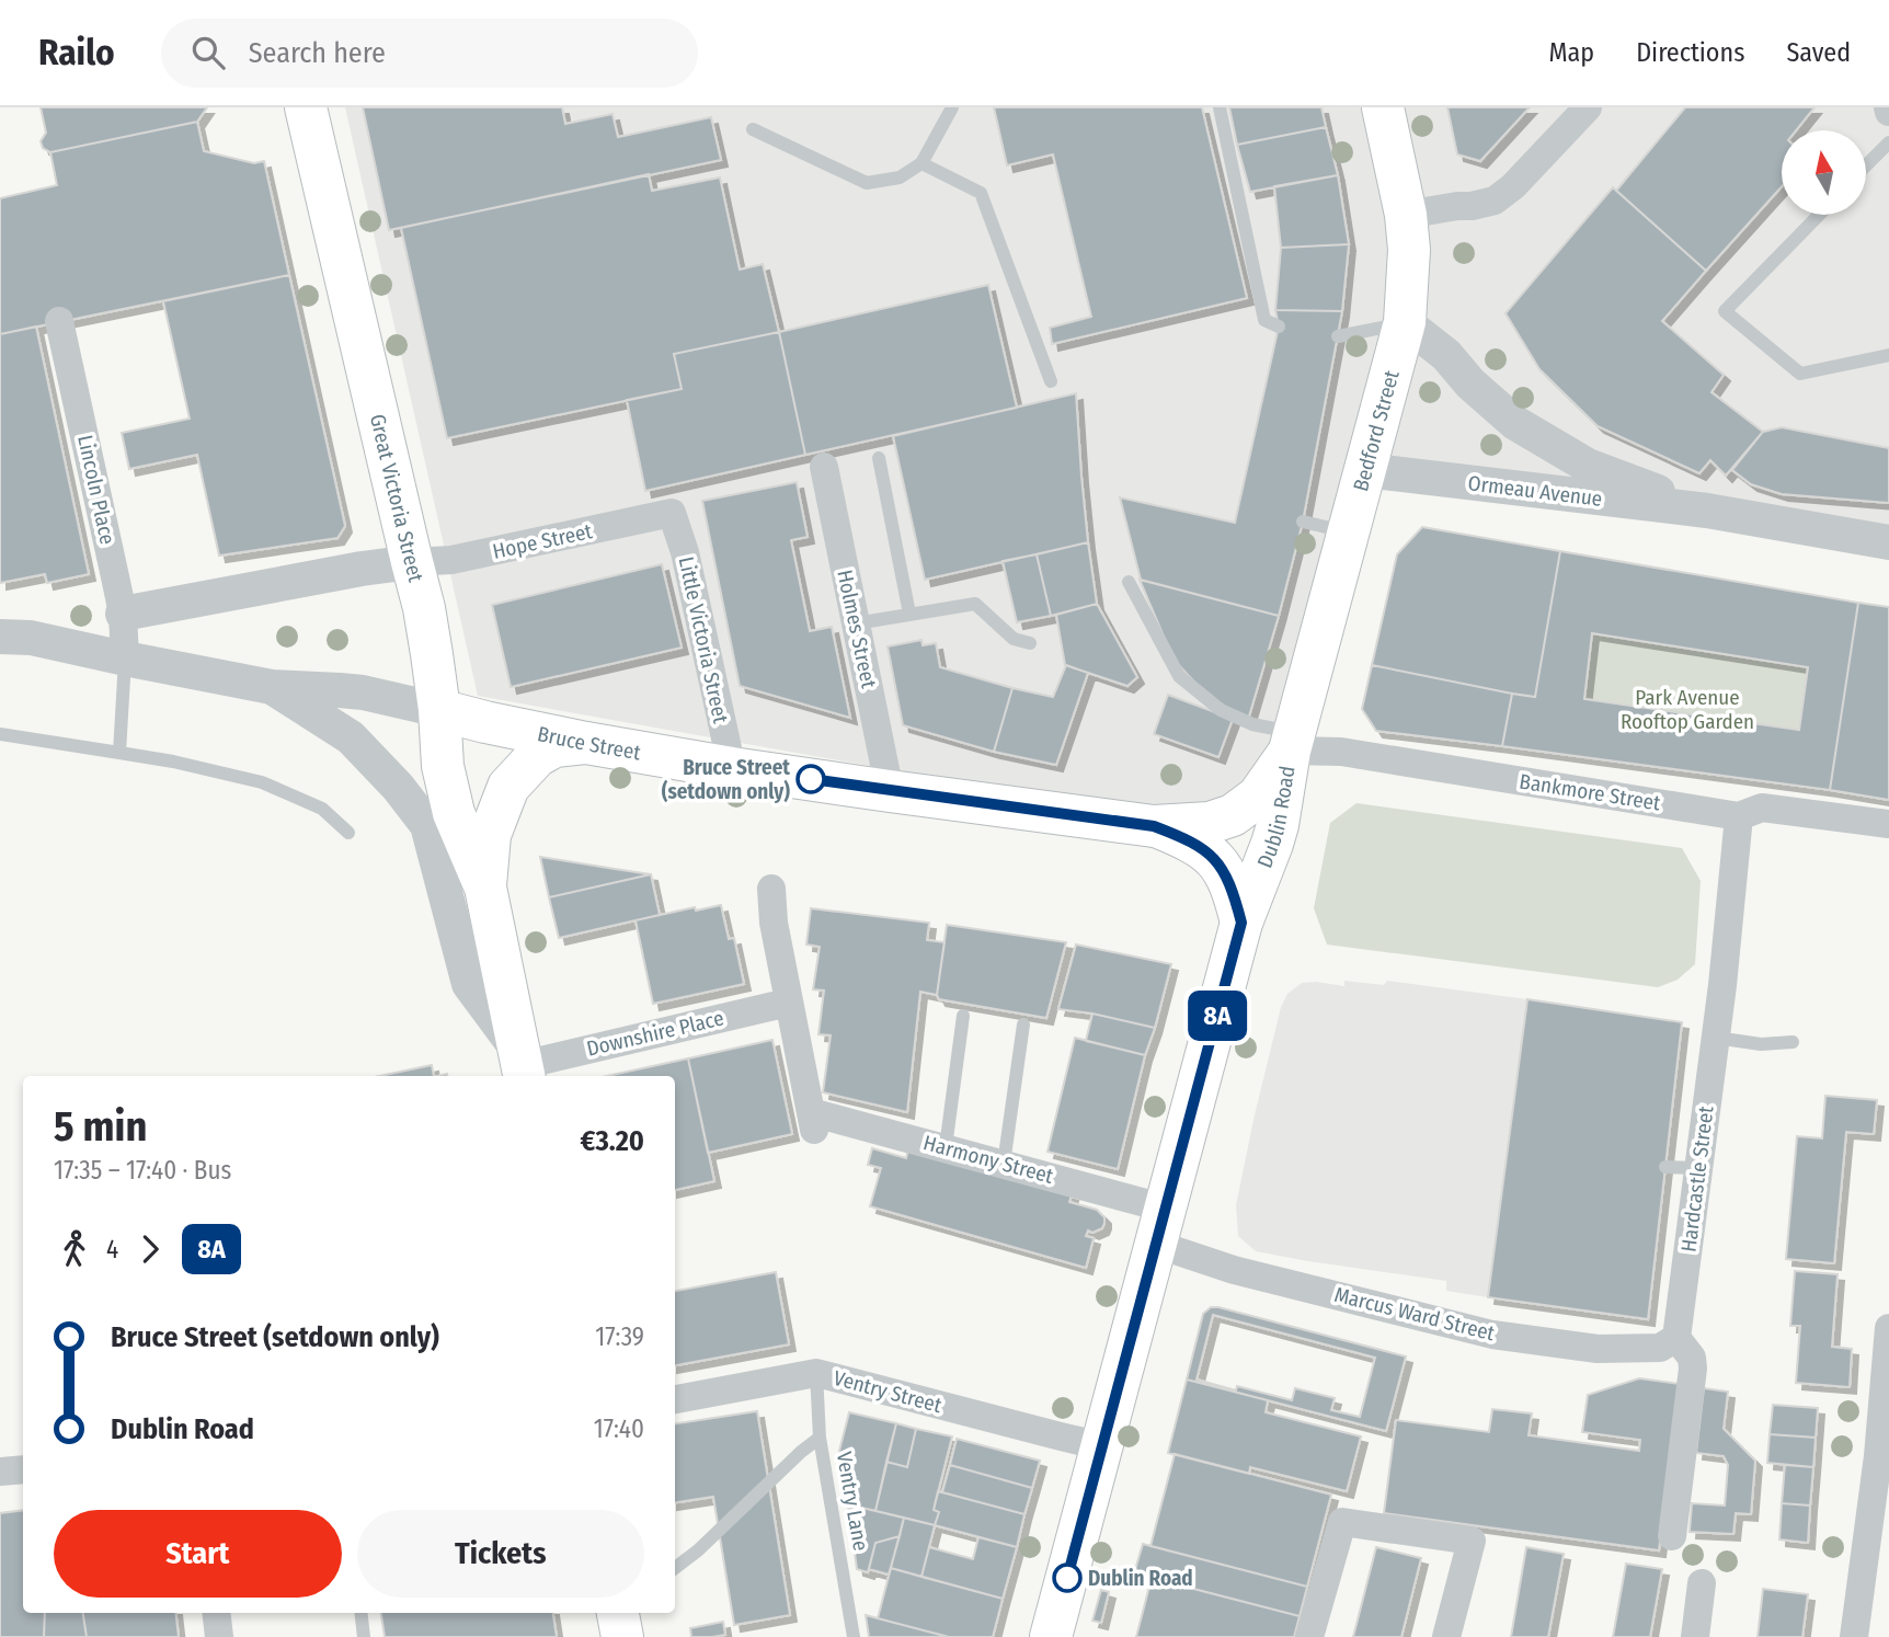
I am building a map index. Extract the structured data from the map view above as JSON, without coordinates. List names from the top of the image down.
{
  "streets": {
    "main road": [
      "Bedford Street",
      "Great Victoria Street",
      "Bruce Street",
      "Dublin Road"
    ],
    "street": [
      "Lincoln Place",
      "Ormeau Avenue",
      "Hope Street",
      "Holmes Street",
      "Little Victoria Street",
      "Bankmore Street",
      "Downshire Place",
      "Harmony Street",
      "Hardcastle Street",
      "Marcus Ward Street",
      "Ventry Street"
    ],
    "lane": ["Ventry Lane"]
  },
  "crossings": [
    ["Bedford Street", "Ormeau Avenue"],
    ["Bedford Street", "Bruce Street"],
    ["Bedford Street", "Bankmore Street"],
    ["Bedford Street", "Dublin Road"],
    ["Lincoln Place", "Bruce Street"],
    ["Great Victoria Street", "Hope Street"],
    ["Great Victoria Street", "Bruce Street"],
    ["Great Victoria Street", "Downshire Place"],
    ["Hope Street", "Little Victoria Street"],
    ["Holmes Street", "Bruce Street"],
    ["Little Victoria Street", "Bruce Street"],
    ["Bruce Street", "Bankmore Street"],
    ["Bruce Street", "Dublin Road"],
    ["Bankmore Street", "Dublin Road"],
    ["Bankmore Street", "Hardcastle Street"],
    ["Dublin Road", "Harmony Street"],
    ["Dublin Road", "Marcus Ward Street"],
    ["Dublin Road", "Ventry Street"],
    ["Downshire Place", "Harmony Street"],
    ["Harmony Street", "Marcus Ward Street"],
    ["Hardcastle Street", "Marcus Ward Street"],
    ["Ventry Street", "Ventry Lane"]
  ],
  "parks": ["Park Avenue Rooftop Garden"],
  "places": ["Bruce Street (setdown only)", "Dublin Road"],
  "lines": ["bus line 8A"],
  "north": "top",
  "page": {
    "header": "Railo",
    "search": "Search here",
    "nav": ["Map", "Directions", "Saved"],
    "on_map": "8A",
    "heading": ["5 min", "17:35 – 17:40 · Bus", "€3.20"],
    "legs": ["4", "8A"],
    "list": [
      {
        "name": "Bruce Street (setdown only)",
        "value": "17:39"
      },
      {
        "name": "Dublin Road",
        "value": "17:40"
      }
    ],
    "buttons": ["Start", "Tickets"]
  }
}
